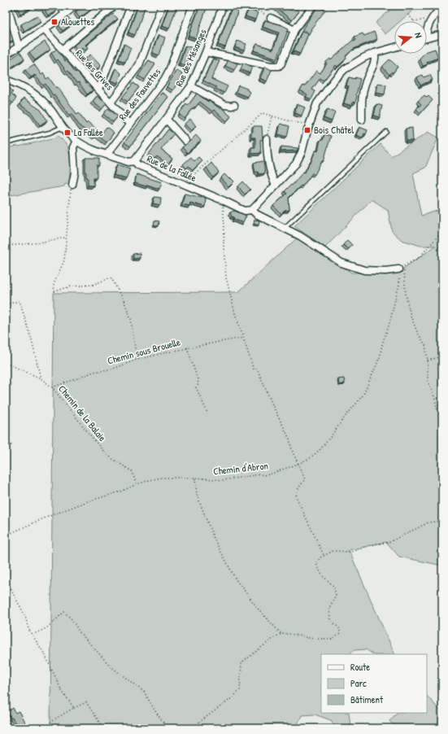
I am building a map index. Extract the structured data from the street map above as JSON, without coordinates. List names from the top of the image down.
{
  "streets": {
    "street": [
      "Rue des Mésanges",
      "Rue des Grives",
      "Rue des Fauvettes",
      "Rue de la Fallée"
    ],
    "path": ["Chemin sous Brouelle", "Chemin de la Balaie", "Chemin d'Abron"]
  },
  "crossings": [
    ["Rue des Mésanges", "Rue de la Fallée"],
    ["Rue des Grives", "Rue des Fauvettes"],
    ["Rue des Fauvettes", "Rue de la Fallée"],
    ["Rue de la Fallée", "Chemin d'Abron"],
    ["Chemin sous Brouelle", "Chemin de la Balaie"],
    ["Chemin de la Balaie", "Chemin d'Abron"]
  ],
  "places": {
    "transit": ["Alouettes", "Bois Châtel", "La Fallée"]
  },
  "legend": ["Route", "Parc", "Bâtiment"],
  "north": "right"
}
